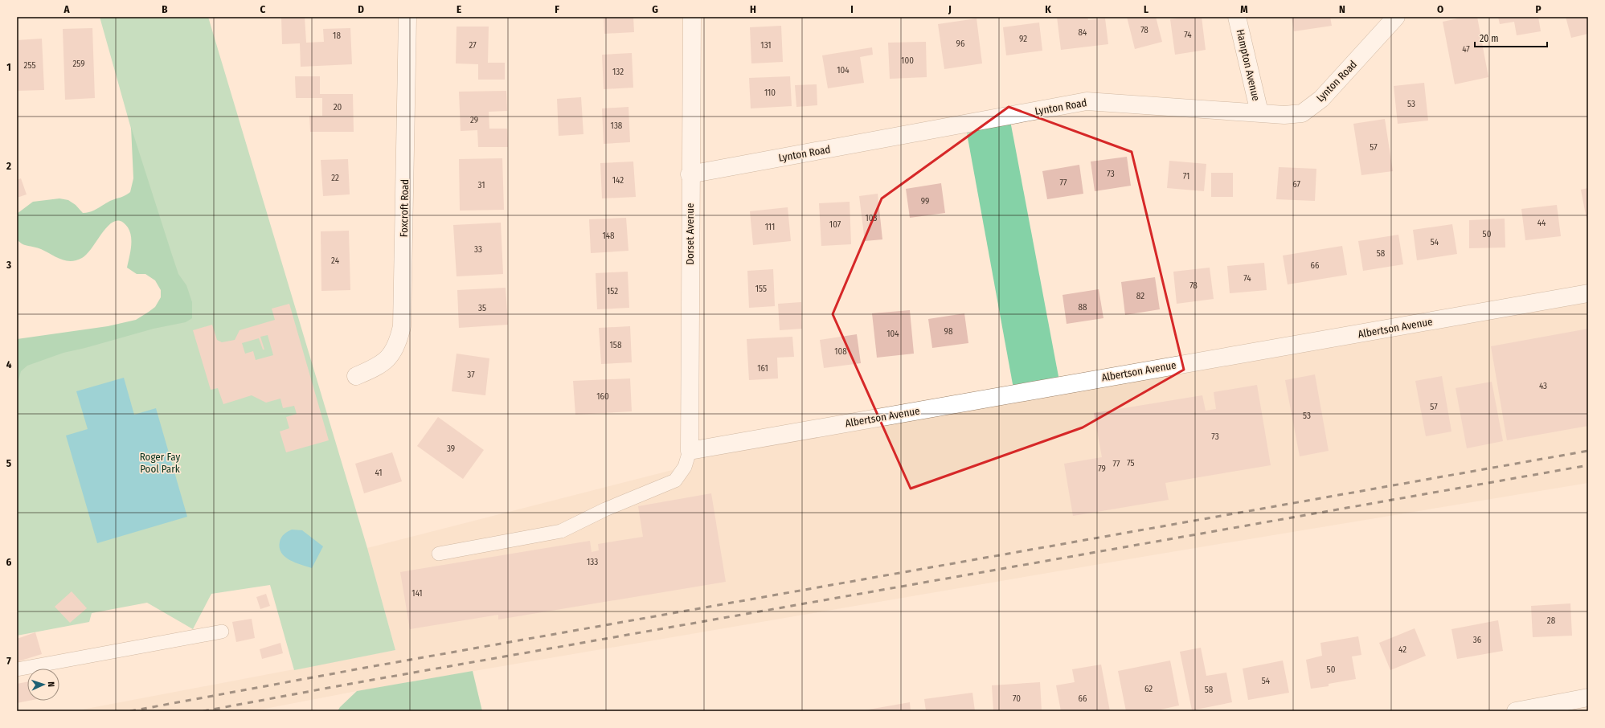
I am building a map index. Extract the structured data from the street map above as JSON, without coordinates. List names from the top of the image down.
{
  "streets": {
    "street": [
      "Hampton Avenue",
      "Lynton Road",
      "Foxcroft Road",
      "Dorset Avenue",
      "Albertson Avenue"
    ]
  },
  "crossings": [
    ["Hampton Avenue", "Lynton Road"],
    ["Lynton Road", "Dorset Avenue"],
    ["Dorset Avenue", "Albertson Avenue"]
  ],
  "parks": ["Roger Fay Pool Park"],
  "house_numbers": [
    "78",
    "84",
    "74",
    "18",
    "92",
    "96",
    "27",
    "131",
    "47",
    "100",
    "259",
    "255",
    "104",
    "132",
    "110",
    "53",
    "20",
    "29",
    "138",
    "57",
    "73",
    "71",
    "22",
    "142",
    "77",
    "67",
    "31",
    "99",
    "103",
    "44",
    "107",
    "111",
    "50",
    "148",
    "54",
    "33",
    "58",
    "24",
    "66",
    "74",
    "78",
    "155",
    "152",
    "82",
    "88",
    "35",
    "98",
    "104",
    "158",
    "108",
    "161",
    "37",
    "43",
    "160",
    "57",
    "53",
    "73",
    "39",
    "75",
    "77",
    "79",
    "41",
    "133",
    "141",
    "28",
    "36",
    "42",
    "50",
    "54",
    "62",
    "58",
    "70",
    "66"
  ],
  "scale_bar": "20 m",
  "north": "right",
  "grid": {
    "columns": [
      "A",
      "B",
      "C",
      "D",
      "E",
      "F",
      "G",
      "H",
      "I",
      "J",
      "K",
      "L",
      "M",
      "N",
      "O",
      "P"
    ],
    "rows": [
      "1",
      "2",
      "3",
      "4",
      "5",
      "6",
      "7"
    ]
  }
}
